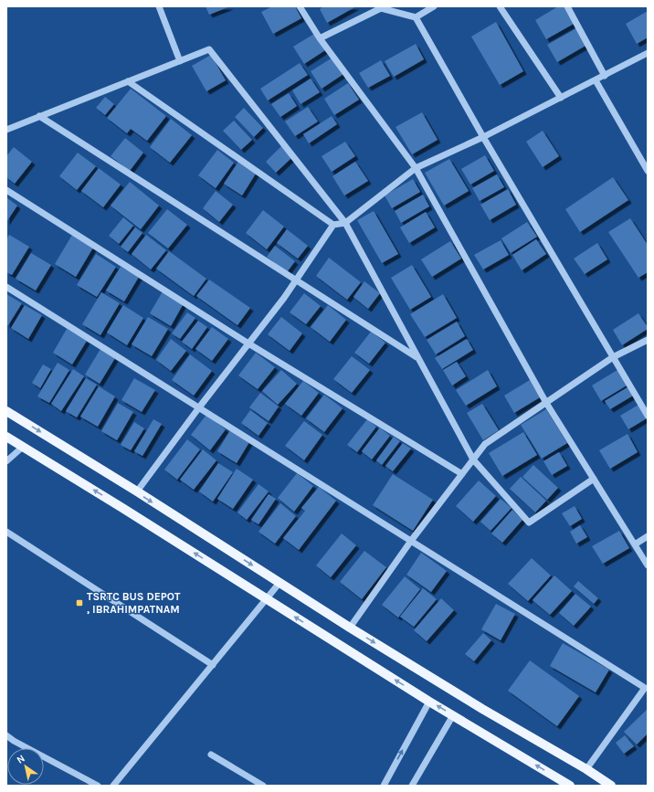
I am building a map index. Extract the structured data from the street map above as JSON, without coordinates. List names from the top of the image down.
{
  "places": {
    "transit": ["TSRTC BUS DEPOT , IBRAHIMPATNAM"]
  },
  "north": "top left"
}
